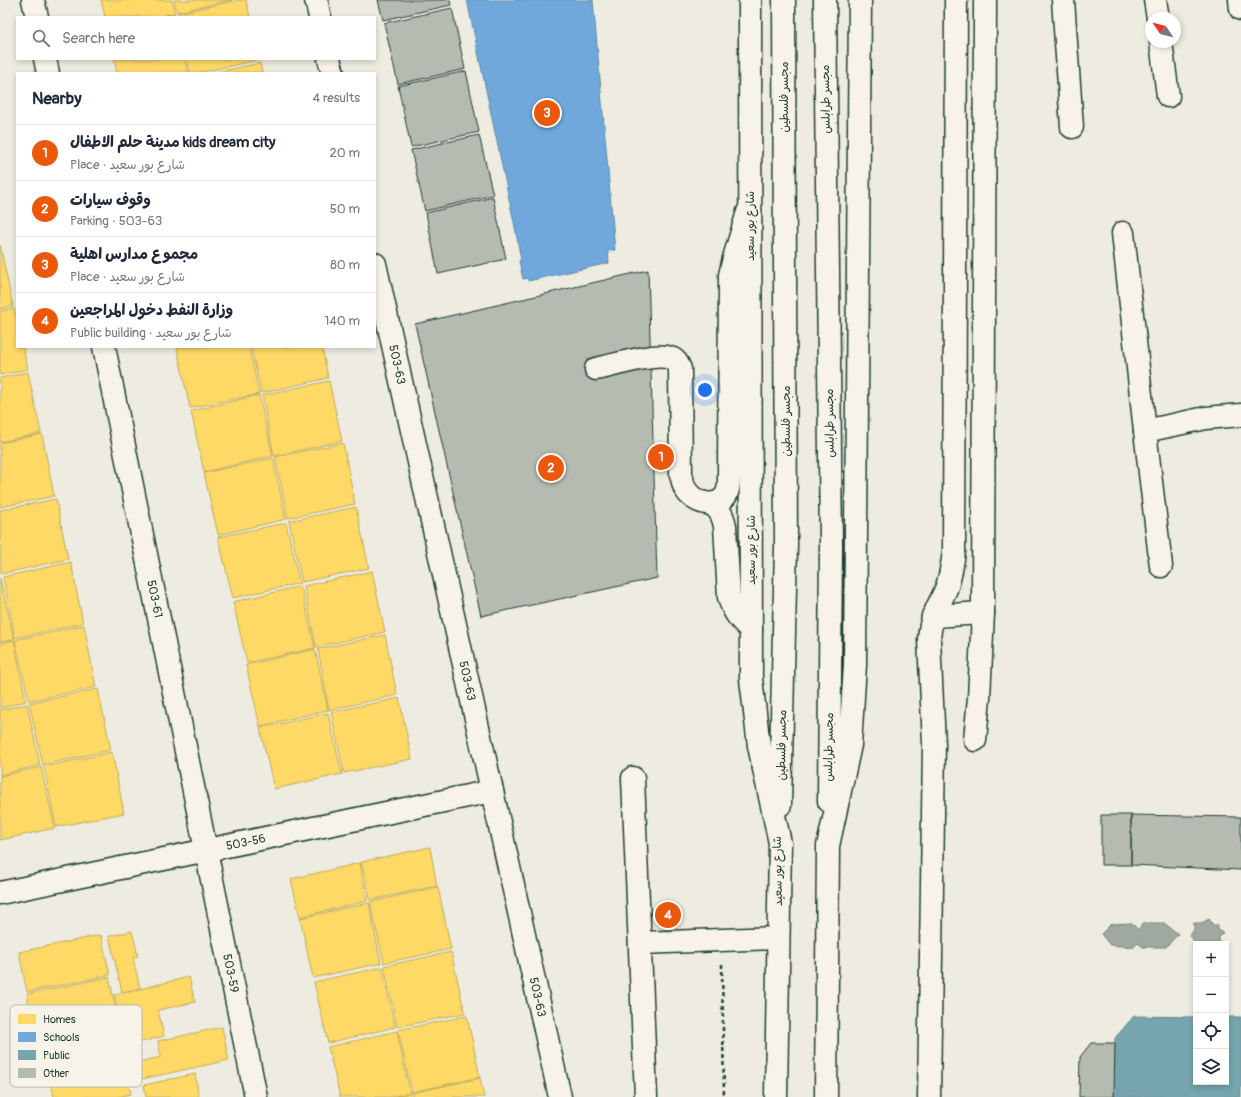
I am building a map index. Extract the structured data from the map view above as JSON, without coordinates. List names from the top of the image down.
{
  "streets": {
    "main road": [
      "مجسر فلسطين",
      "مجسر طرابلس",
      "شارع بور سعيد",
      "503-63",
      "503-61",
      "503-56",
      "503-59"
    ]
  },
  "crossings": [
    ["مجسر فلسطين", "شارع بور سعيد"],
    ["503-63", "503-56"],
    ["503-61", "503-56"],
    ["503-61", "503-59"],
    ["503-56", "503-59"]
  ],
  "legend": [
    "Homes",
    "Schools",
    "Public",
    "Other"
  ],
  "north": "top left",
  "page": {
    "search": "Search here",
    "heading": ["Nearby", "4 results"],
    "pins": [
      "3",
      "1",
      "2",
      "4"
    ],
    "list": [
      {
        "mark": "1",
        "name": "مدينة حلم الاطفال kids dream city",
        "note": "Place · شارع بور سعيد",
        "value": "20 m"
      },
      {
        "mark": "2",
        "name": "وقوف سيارات",
        "note": "Parking · 503-63",
        "value": "50 m"
      },
      {
        "mark": "3",
        "name": "مجموع مدارس اهلية",
        "note": "Place · شارع بور سعيد",
        "value": "80 m"
      },
      {
        "mark": "4",
        "name": "وزارة النفط دخول المراجعين",
        "note": "Public building · شارع بور سعيد",
        "value": "140 m"
      }
    ],
    "map_buttons": ["+", "−"]
  }
}
